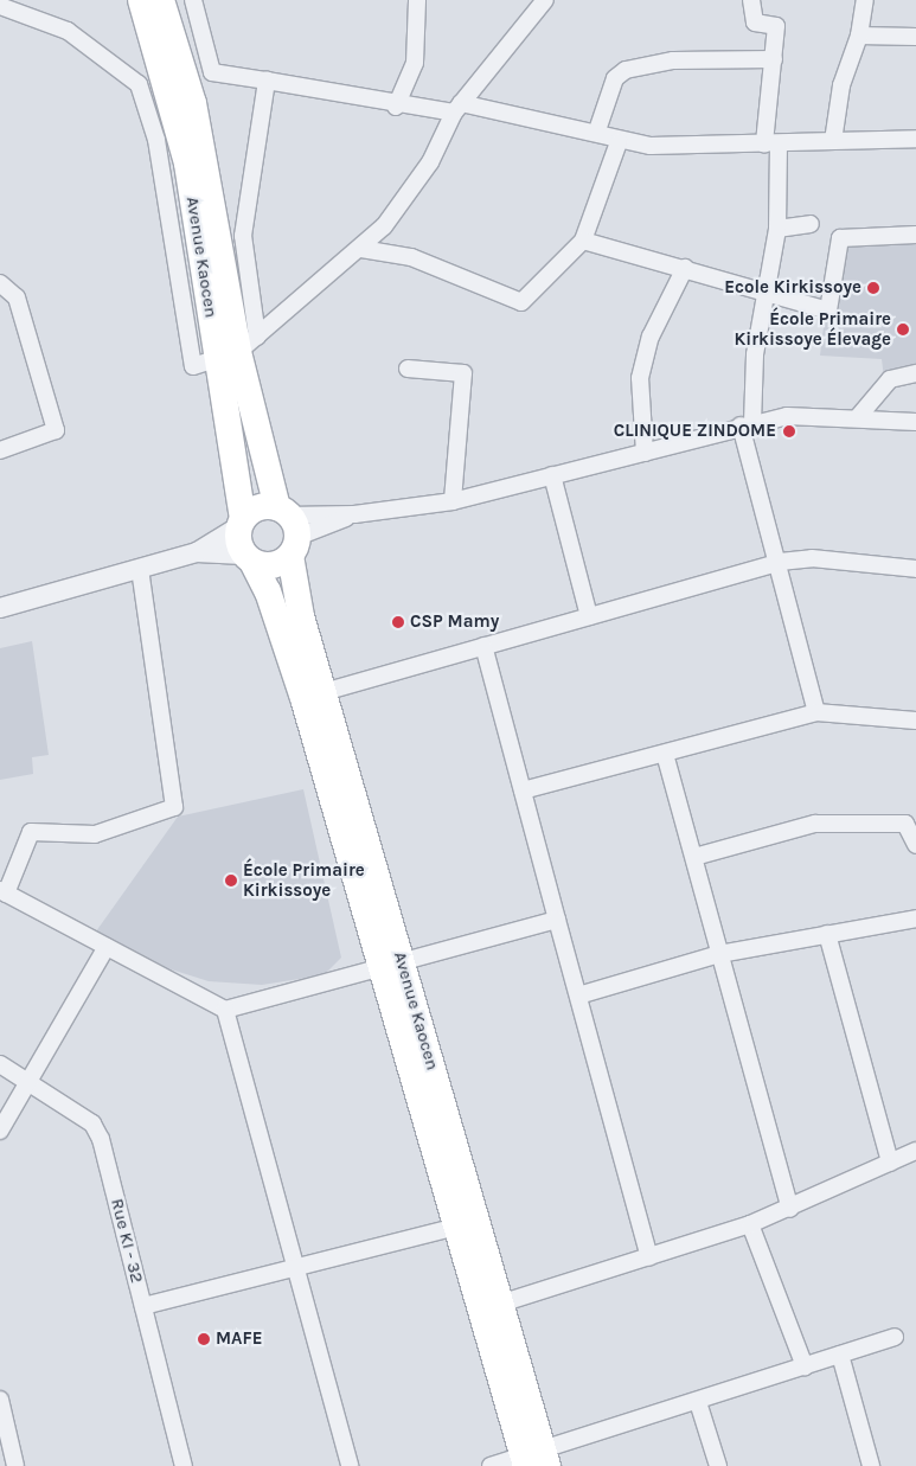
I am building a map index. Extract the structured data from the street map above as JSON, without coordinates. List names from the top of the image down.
{
  "streets": {
    "highway": ["Avenue Kaocen"],
    "street": ["Rue KI - 32"]
  },
  "places": [
    "Ecole Kirkissoye",
    "École Primaire Kirkissoye Élevage",
    "CLINIQUE ZINDOME",
    "CSP Mamy",
    "École Primaire Kirkissoye",
    "MAFE"
  ]
}
